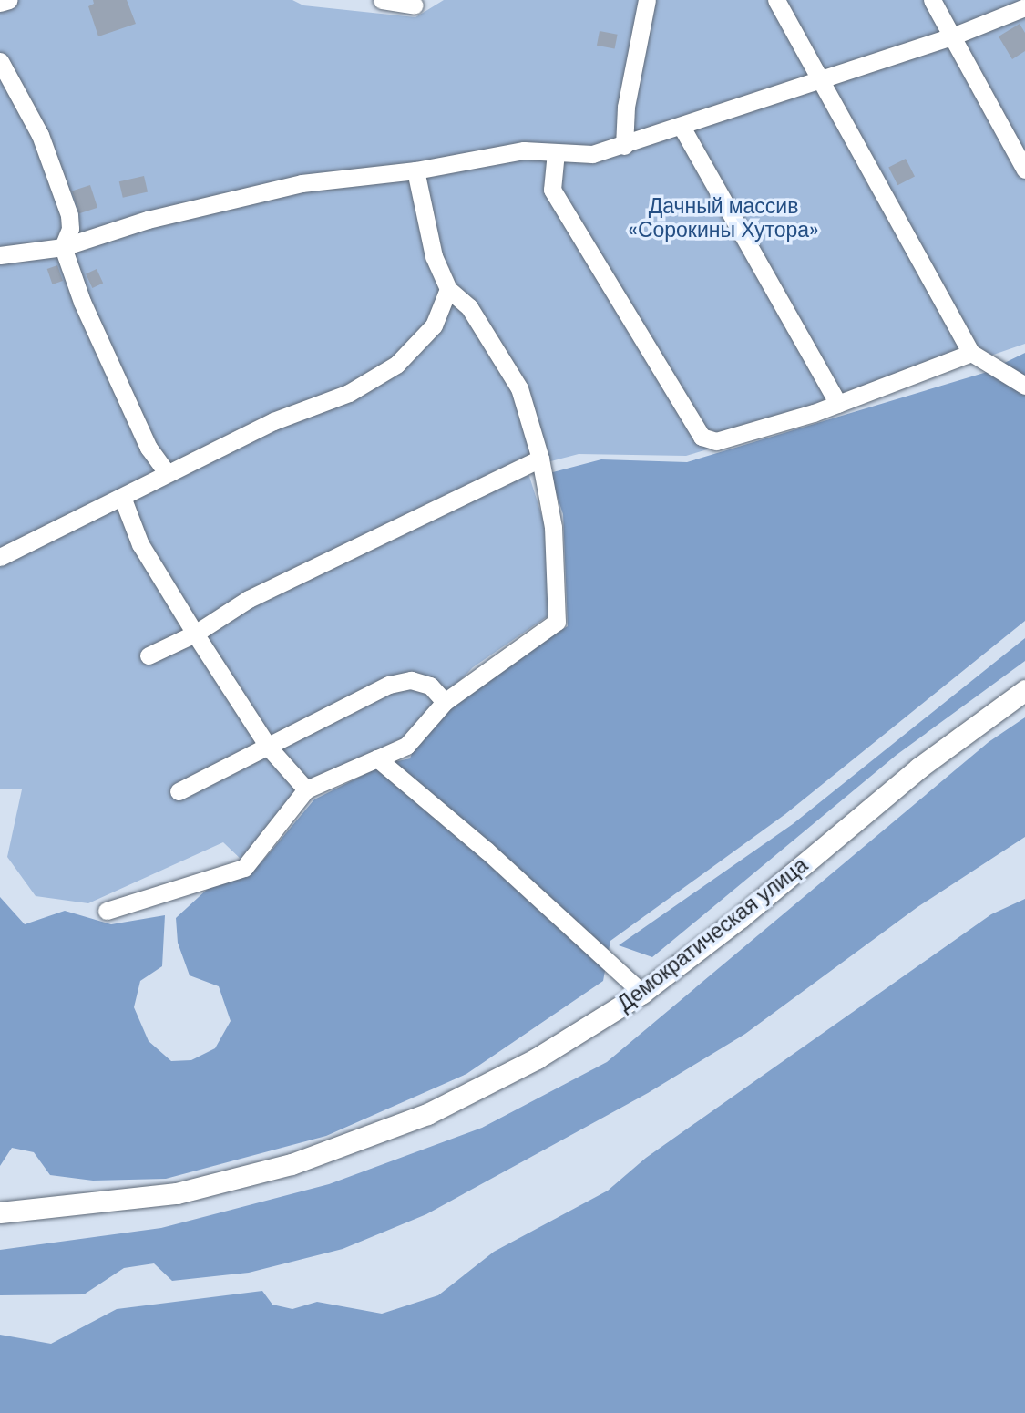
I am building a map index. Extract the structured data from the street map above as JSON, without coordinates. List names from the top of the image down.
{
  "streets": {
    "main road": ["Демократическая улица"]
  },
  "parks": ["Дачный массив «Сорокины Хутора»"]
}
